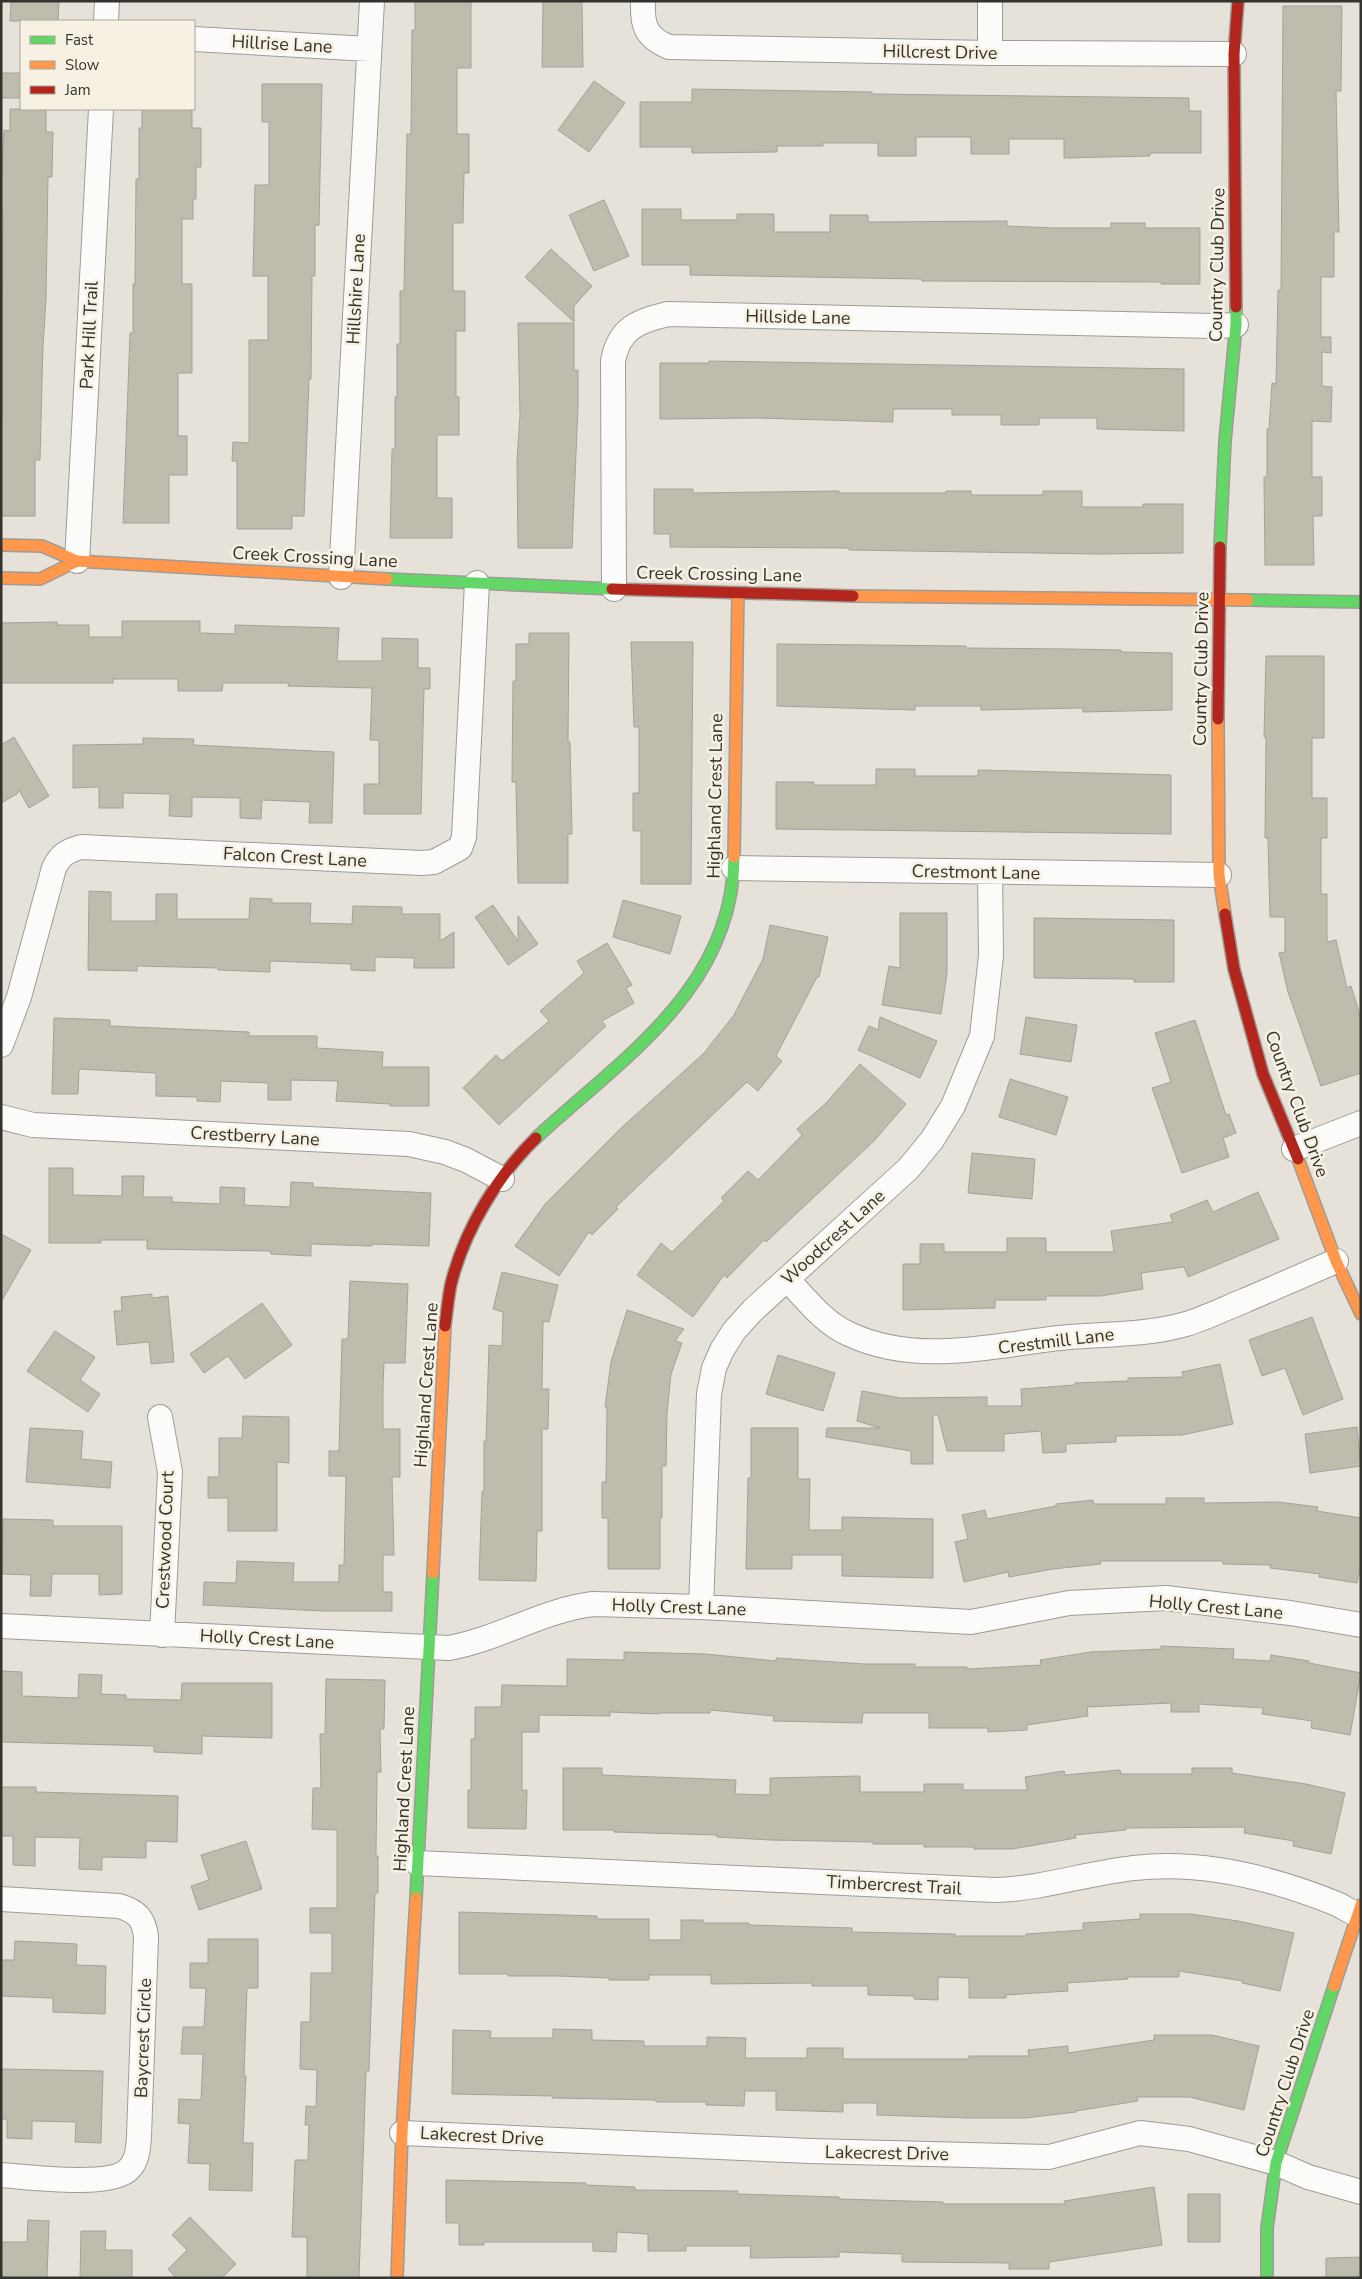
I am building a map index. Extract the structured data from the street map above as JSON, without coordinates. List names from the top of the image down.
{
  "streets": {
    "street": [
      "Hillrise Lane",
      "Hillcrest Drive",
      "Country Club Drive",
      "Hillshire Lane",
      "Hillside Lane",
      "Park Hill Trail",
      "Creek Crossing Lane",
      "Highland Crest Lane",
      "Falcon Crest Lane",
      "Crestmont Lane",
      "Crestberry Lane",
      "Woodcrest Lane",
      "Crestmill Lane",
      "Crestwood Court",
      "Holly Crest Lane",
      "Timbercrest Trail",
      "Baycrest Circle",
      "Lakecrest Drive"
    ]
  },
  "crossings": [
    ["Hillrise Lane", "Hillshire Lane"],
    ["Hillcrest Drive", "Country Club Drive"],
    ["Country Club Drive", "Hillside Lane"],
    ["Country Club Drive", "Creek Crossing Lane"],
    ["Country Club Drive", "Crestmont Lane"],
    ["Country Club Drive", "Crestmill Lane"],
    ["Country Club Drive", "Timbercrest Trail"],
    ["Country Club Drive", "Lakecrest Drive"],
    ["Hillshire Lane", "Creek Crossing Lane"],
    ["Hillside Lane", "Creek Crossing Lane"],
    ["Park Hill Trail", "Creek Crossing Lane"],
    ["Creek Crossing Lane", "Highland Crest Lane"],
    ["Creek Crossing Lane", "Falcon Crest Lane"],
    ["Highland Crest Lane", "Crestmont Lane"],
    ["Highland Crest Lane", "Crestberry Lane"],
    ["Highland Crest Lane", "Holly Crest Lane"],
    ["Highland Crest Lane", "Timbercrest Trail"],
    ["Highland Crest Lane", "Lakecrest Drive"],
    ["Crestmont Lane", "Woodcrest Lane"],
    ["Woodcrest Lane", "Crestmill Lane"],
    ["Woodcrest Lane", "Holly Crest Lane"],
    ["Crestwood Court", "Holly Crest Lane"]
  ],
  "legend": ["Fast", "Slow", "Jam"]
}
